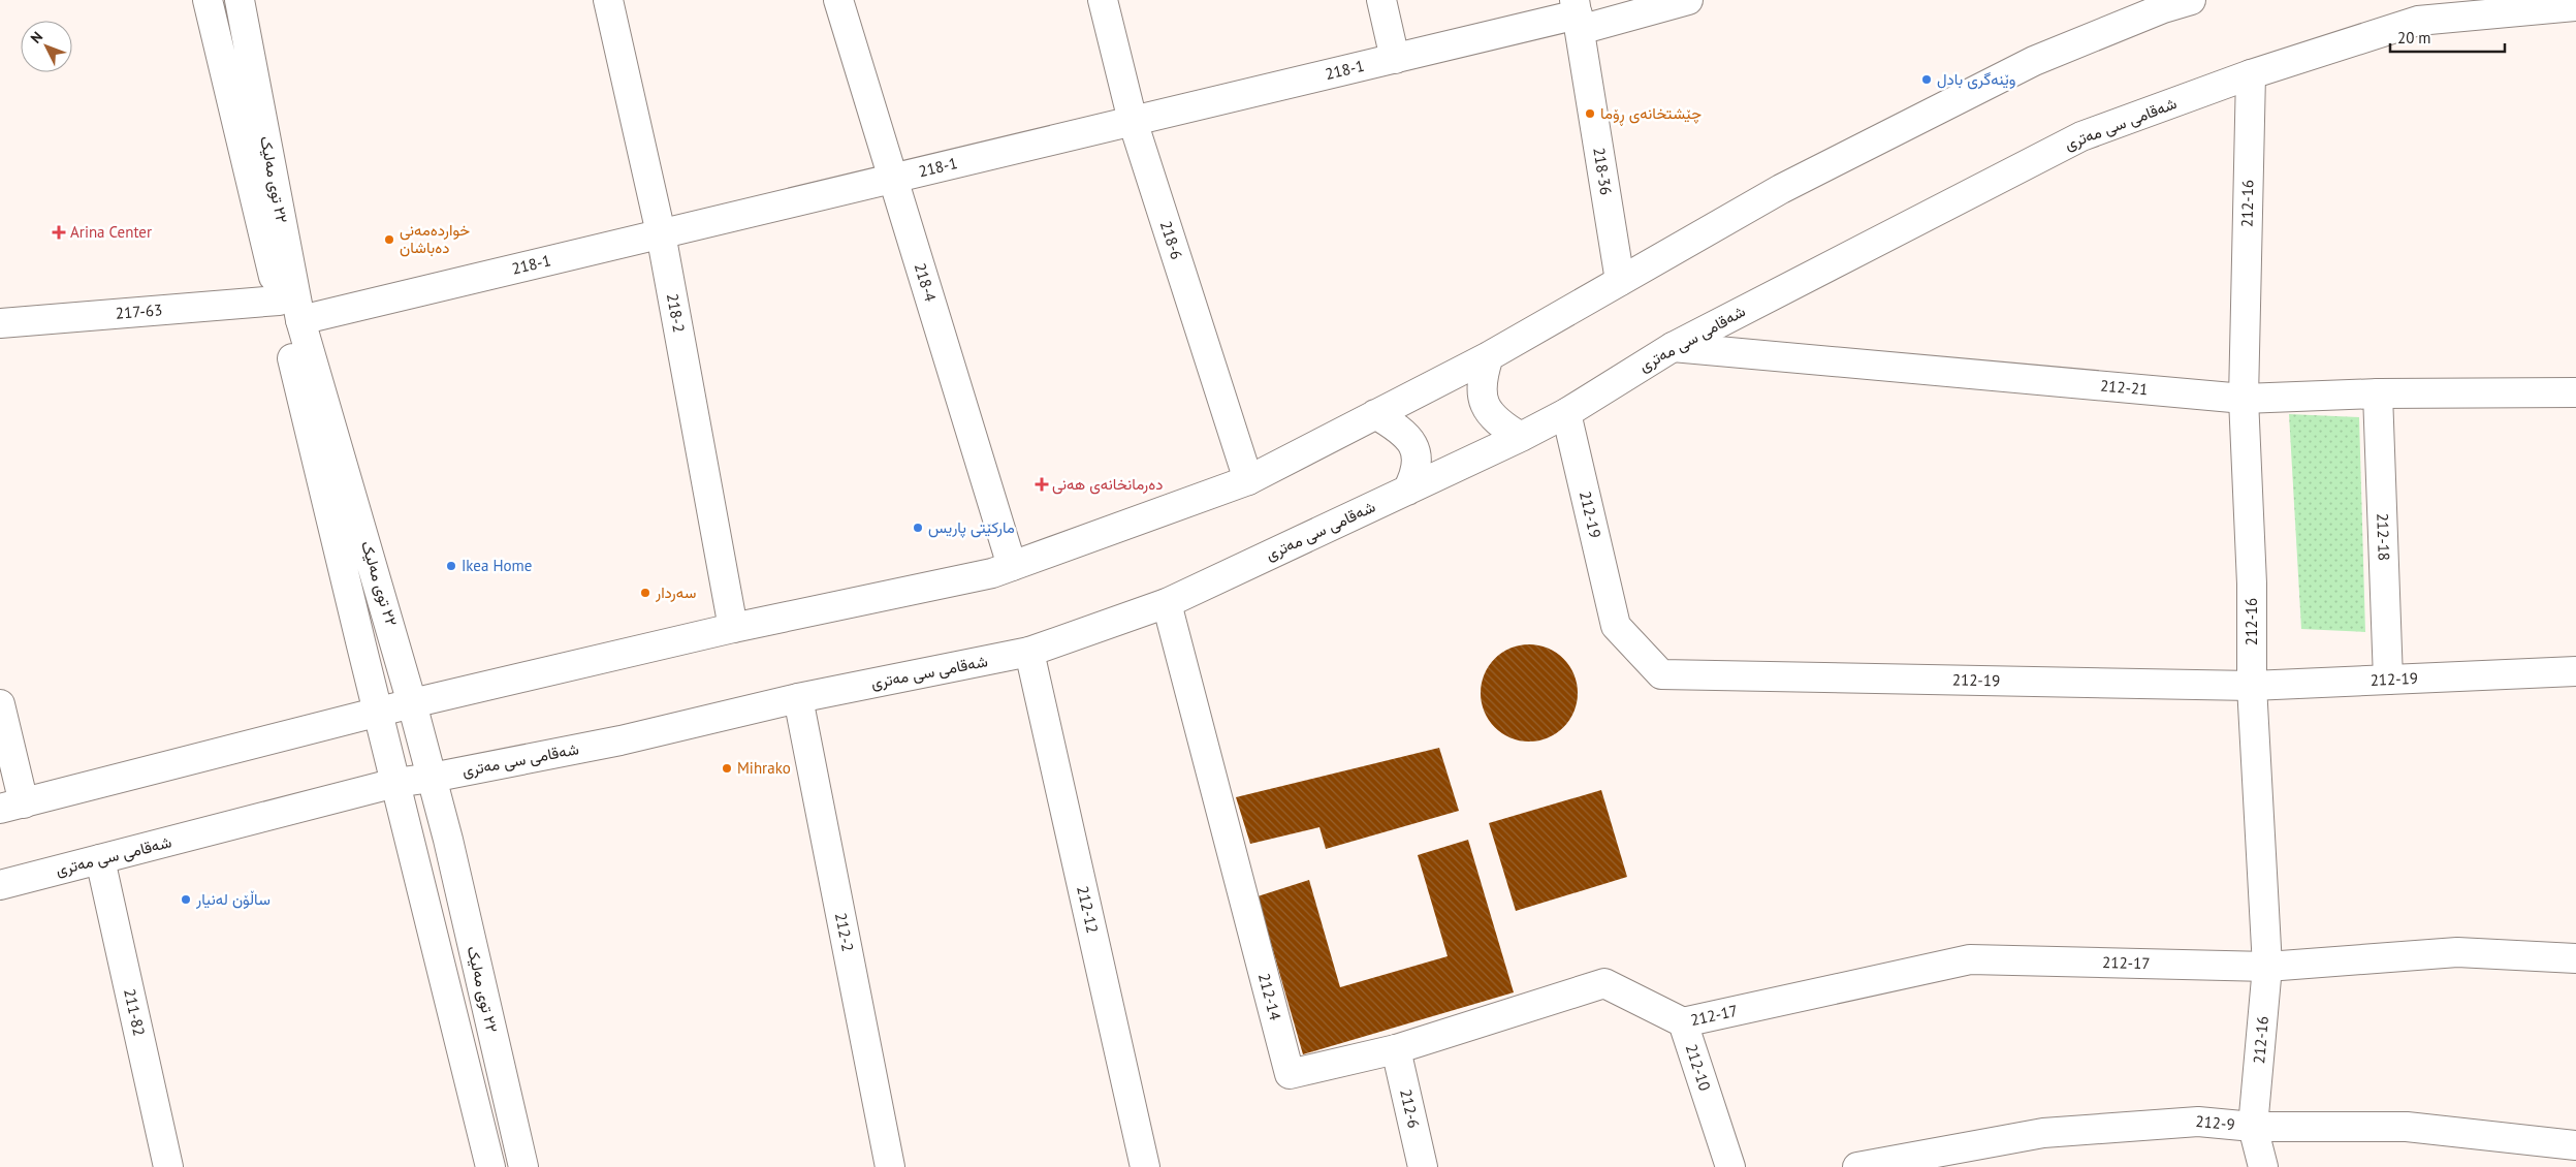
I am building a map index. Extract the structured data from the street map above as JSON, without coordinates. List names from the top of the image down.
{
  "streets": {
    "street": [
      "218-1",
      "شەقامی سی مەتری",
      "218-36",
      "٢٢ توی مەلیک",
      "212-16",
      "218-6",
      "218-4",
      "217-63",
      "218-2",
      "212-21",
      "212-19",
      "212-18",
      "212-12",
      "212-2",
      "212-17",
      "212-14",
      "211-82",
      "212-10",
      "212-6",
      "212-9"
    ]
  },
  "crossings": [
    ["218-1", "218-36"],
    ["218-1", "٢٢ توی مەلیک"],
    ["218-1", "218-6"],
    ["218-1", "218-4"],
    ["218-1", "218-2"],
    ["شەقامی سی مەتری", "٢٢ توی مەلیک"],
    ["شەقامی سی مەتری", "212-16"],
    ["شەقامی سی مەتری", "212-21"],
    ["شەقامی سی مەتری", "212-19"],
    ["شەقامی سی مەتری", "212-12"],
    ["شەقامی سی مەتری", "212-2"],
    ["شەقامی سی مەتری", "212-14"],
    ["شەقامی سی مەتری", "211-82"],
    ["٢٢ توی مەلیک", "217-63"],
    ["212-16", "212-21"],
    ["212-16", "212-19"],
    ["212-16", "212-17"],
    ["212-16", "212-9"],
    ["212-21", "212-18"],
    ["212-19", "212-18"],
    ["212-17", "212-14"],
    ["212-17", "212-10"],
    ["212-14", "212-10"],
    ["212-14", "212-6"]
  ],
  "places": {
    "other": [
      "وێنەگری بادل",
      "چێشتخانەی ڕۆما",
      "خواردەمەنی دەباشان",
      "مارکێتی پاریس",
      "Ikea Home",
      "سەردار",
      "Mihrako",
      "ساڵۆن لەنیار"
    ],
    "health": ["Arina Center", "دەرمانخانەی هەنی"]
  },
  "scale_bar": "20 m",
  "north": "top left"
}
